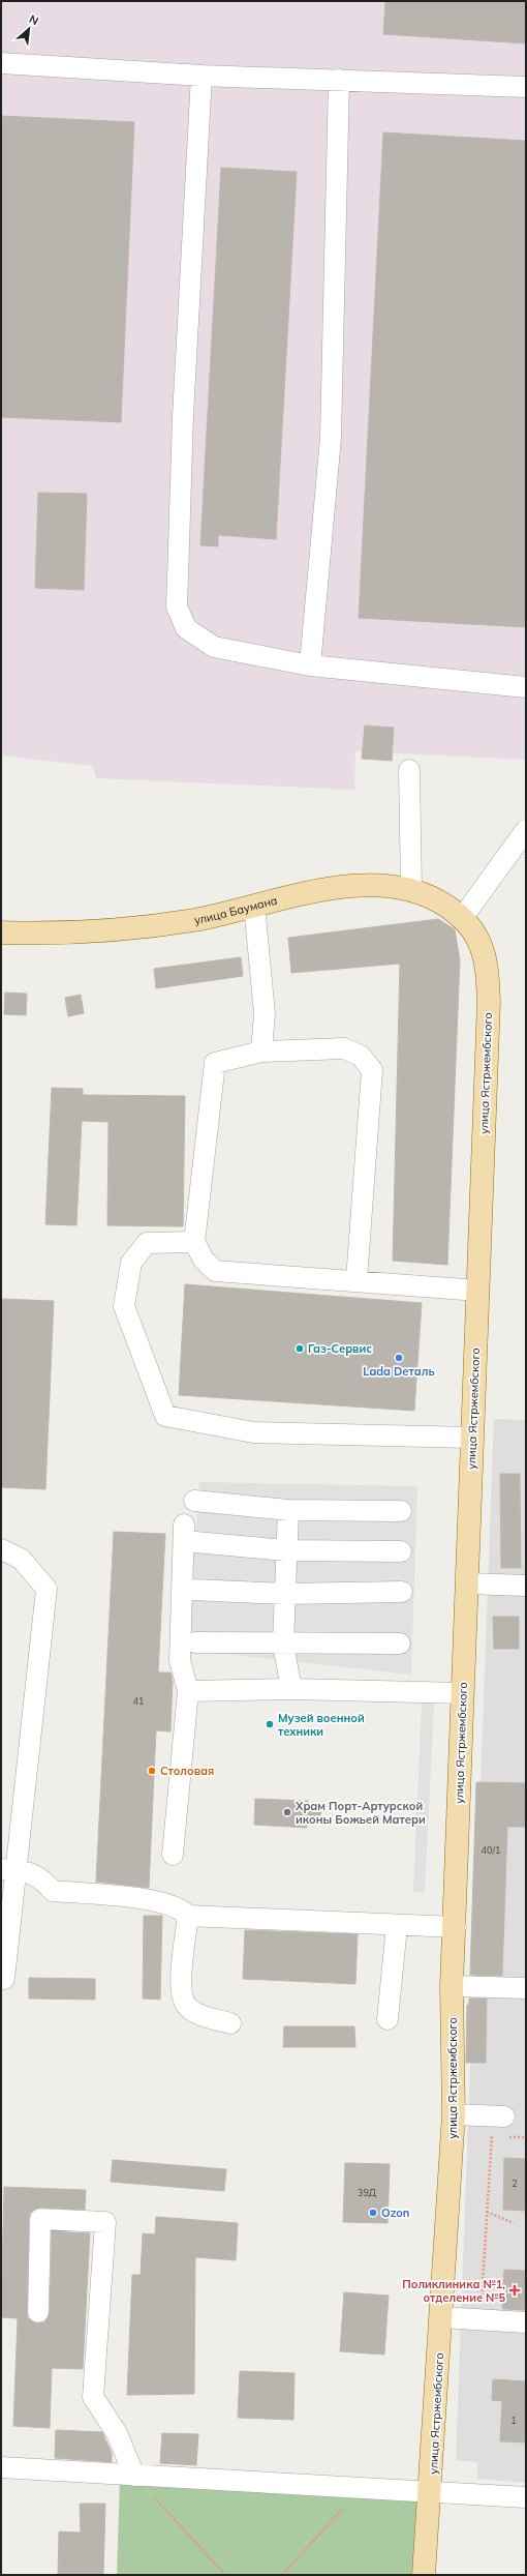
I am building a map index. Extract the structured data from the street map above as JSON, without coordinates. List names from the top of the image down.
{
  "streets": {
    "main road": ["улица Баумана", "улица Ястржембского"]
  },
  "crossings": [
    ["улица Баумана", "улица Ястржембского"]
  ],
  "places": {
    "other": [
      "Газ-Сервис",
      "Lada Dеталь",
      "Музей военной техники",
      "Столовая",
      "Храм Порт-Артурской иконы Божьей Матери",
      "Ozon"
    ],
    "health": ["Поликлиника №1, отделение №5"]
  },
  "house_numbers": [
    "41",
    "40/1",
    "2",
    "39Д",
    "1"
  ],
  "north": "top right"
}
